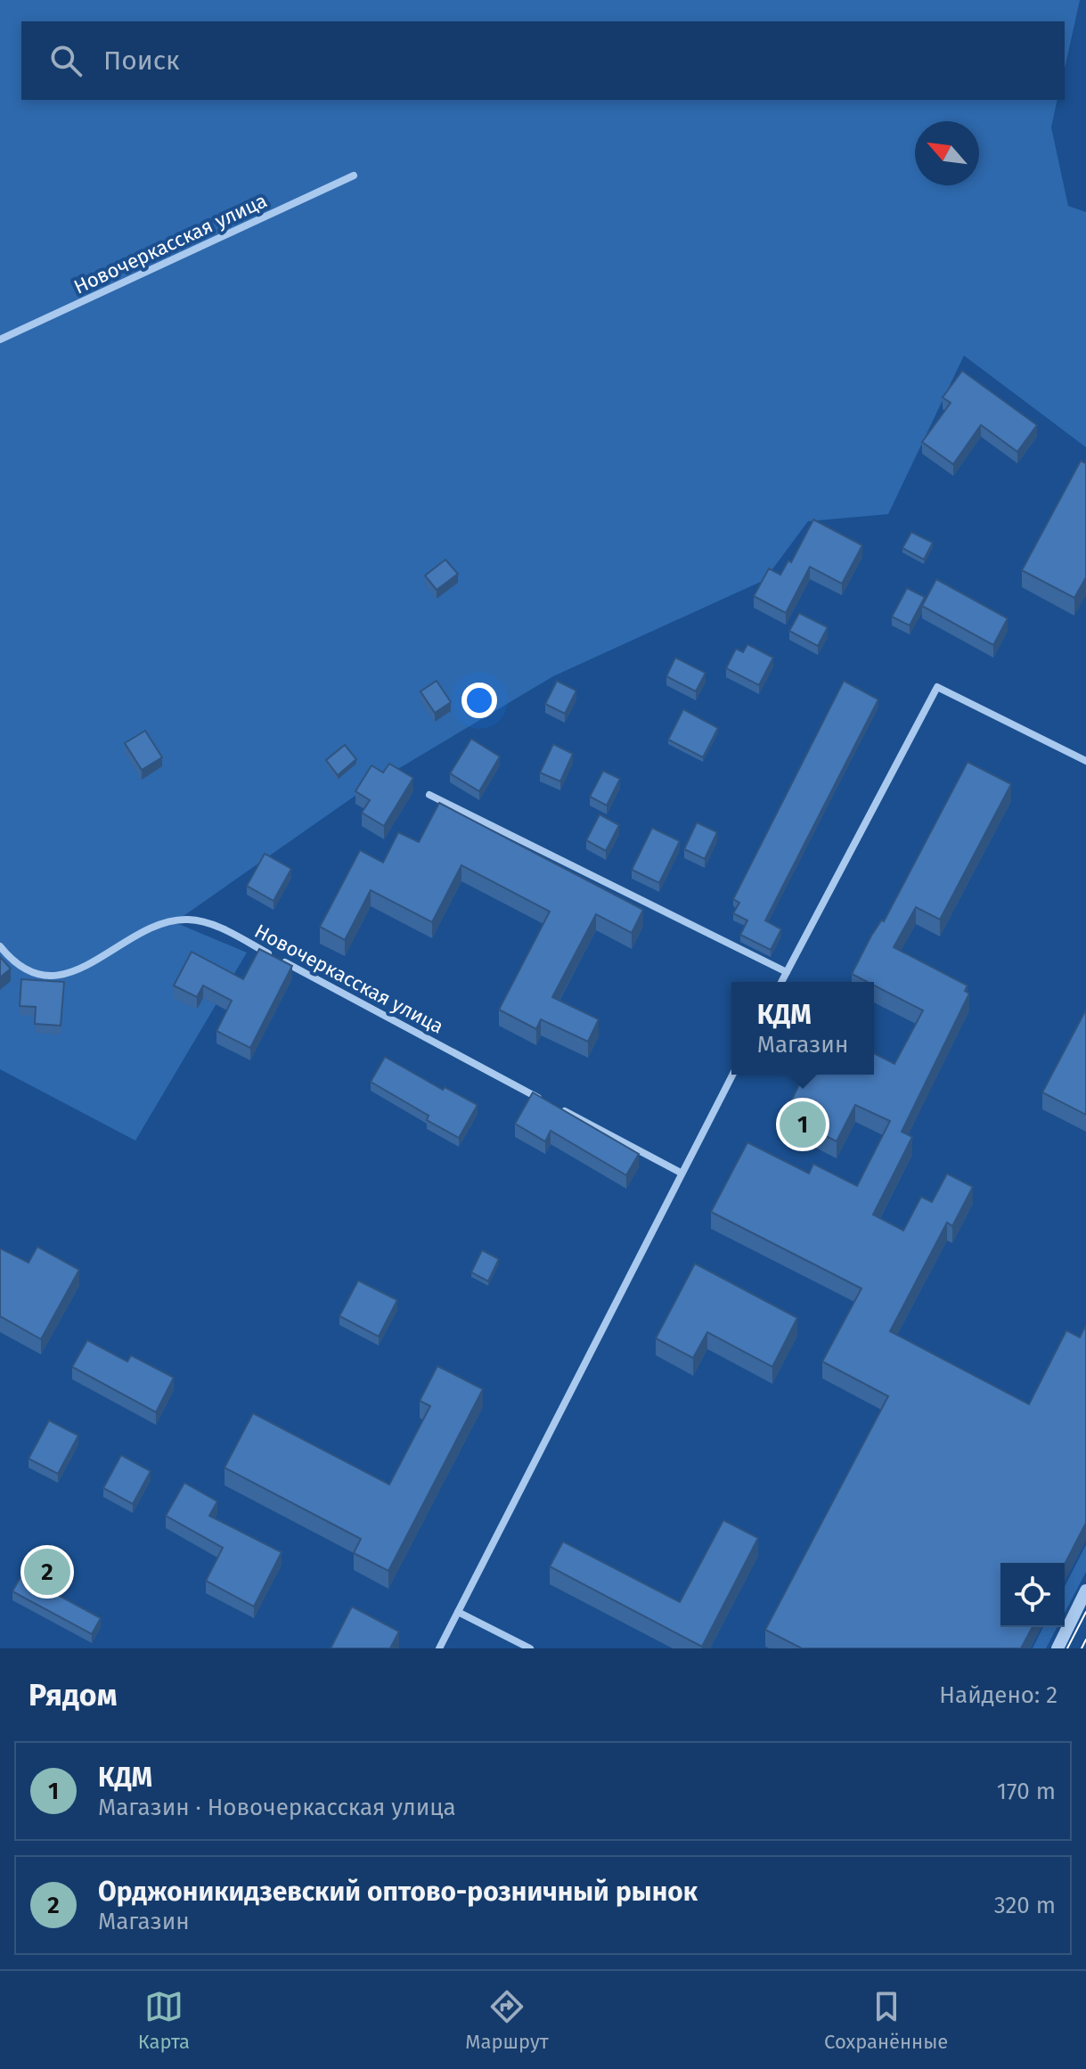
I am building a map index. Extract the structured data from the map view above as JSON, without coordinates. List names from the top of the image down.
{
  "streets": {
    "street": ["Новочеркасская улица"]
  },
  "north": "top left",
  "page": {
    "search": "Поиск",
    "popup": ["КДМ", "Магазин"],
    "pins": ["1", "2"],
    "heading": ["Рядом", "Найдено: 2"],
    "list": [
      {
        "mark": "1",
        "name": "КДМ",
        "note": "Магазин · Новочеркасская улица",
        "value": "170 m"
      },
      {
        "mark": "2",
        "name": "Орджоникидзевский оптово-розничный рынок",
        "note": "Магазин",
        "value": "320 m"
      }
    ],
    "nav": ["Карта", "Маршрут", "Сохранённые"]
  }
}
